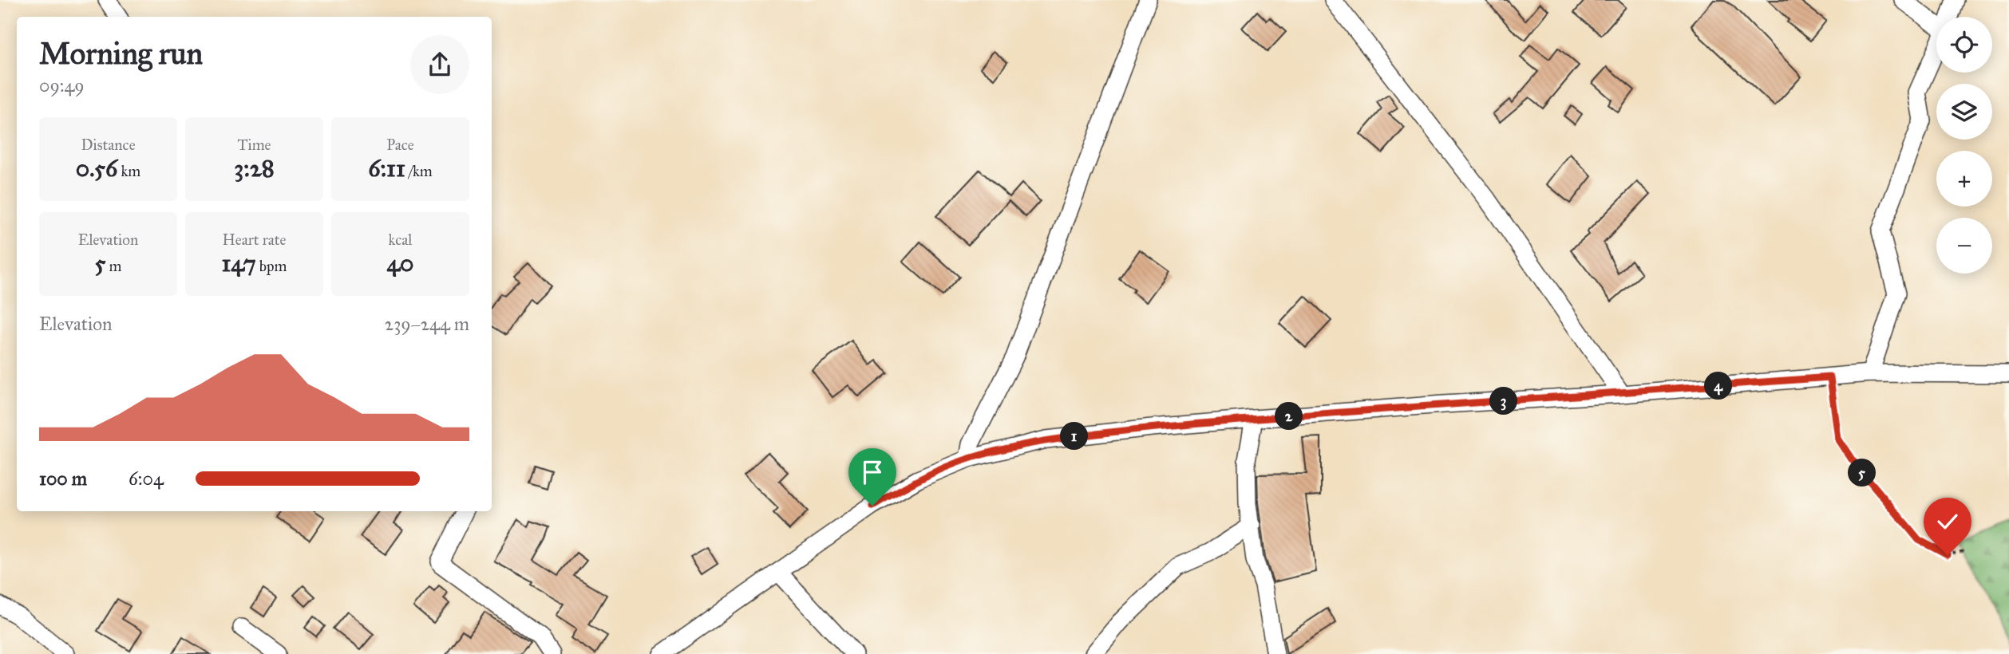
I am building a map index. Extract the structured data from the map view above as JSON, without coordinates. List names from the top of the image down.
{
  "page": {
    "map_buttons": ["+", "−"],
    "heading": ["Morning run", "09:49"],
    "stats": [
      ["Distance", "0.56 km"],
      ["Time", "3:28"],
      ["Pace", "6:11 /km"],
      ["Elevation", "5 m"],
      ["Heart rate", "147 bpm"],
      ["kcal", "40"]
    ],
    "chart": ["Elevation", "239–244 m"],
    "pins": [
      "4",
      "3",
      "2",
      "1",
      "5"
    ],
    "list": [
      {
        "name": "100 m",
        "note": "6:04"
      }
    ]
  }
}
